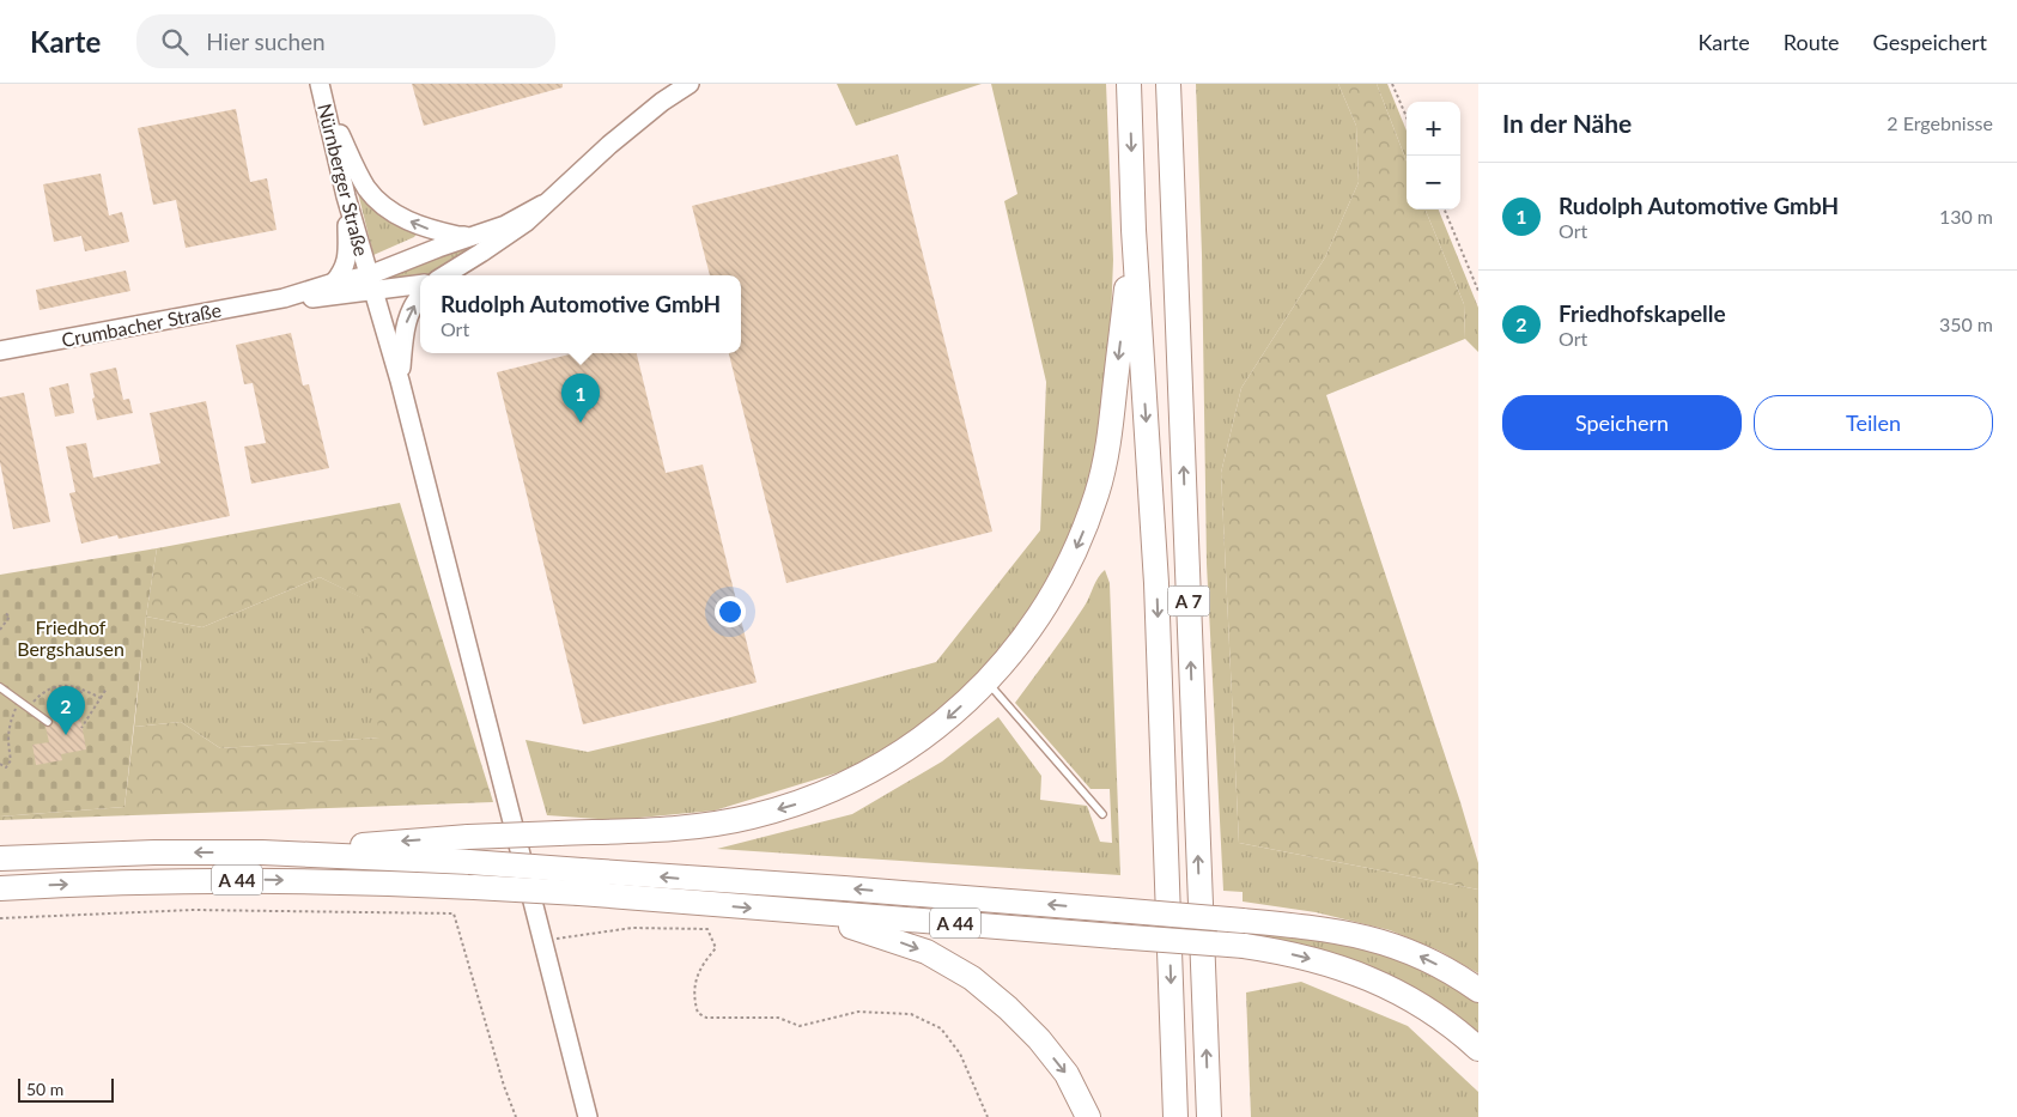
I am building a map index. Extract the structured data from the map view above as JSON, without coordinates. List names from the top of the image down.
{
  "streets": {
    "highway": ["A 7", "A 44"],
    "main road": ["Nürnberger Straße", "Crumbacher Straße"]
  },
  "crossings": [
    ["Nürnberger Straße", "Crumbacher Straße"]
  ],
  "parks": ["Friedhof Bergshausen"],
  "scale_bar": "50 m",
  "page": {
    "header": "Karte",
    "search": "Hier suchen",
    "nav": ["Karte", "Route", "Gespeichert"],
    "heading": ["In der Nähe", "2 Ergebnisse"],
    "map_buttons": ["+", "−"],
    "list": [
      {
        "mark": "1",
        "name": "Rudolph Automotive GmbH",
        "note": "Ort",
        "value": "130 m"
      },
      {
        "mark": "2",
        "name": "Friedhofskapelle",
        "note": "Ort",
        "value": "350 m"
      }
    ],
    "popup": ["Rudolph Automotive GmbH", "Ort"],
    "pins": ["1", "2"],
    "buttons": ["Speichern", "Teilen"],
    "scale": "50 m"
  }
}
